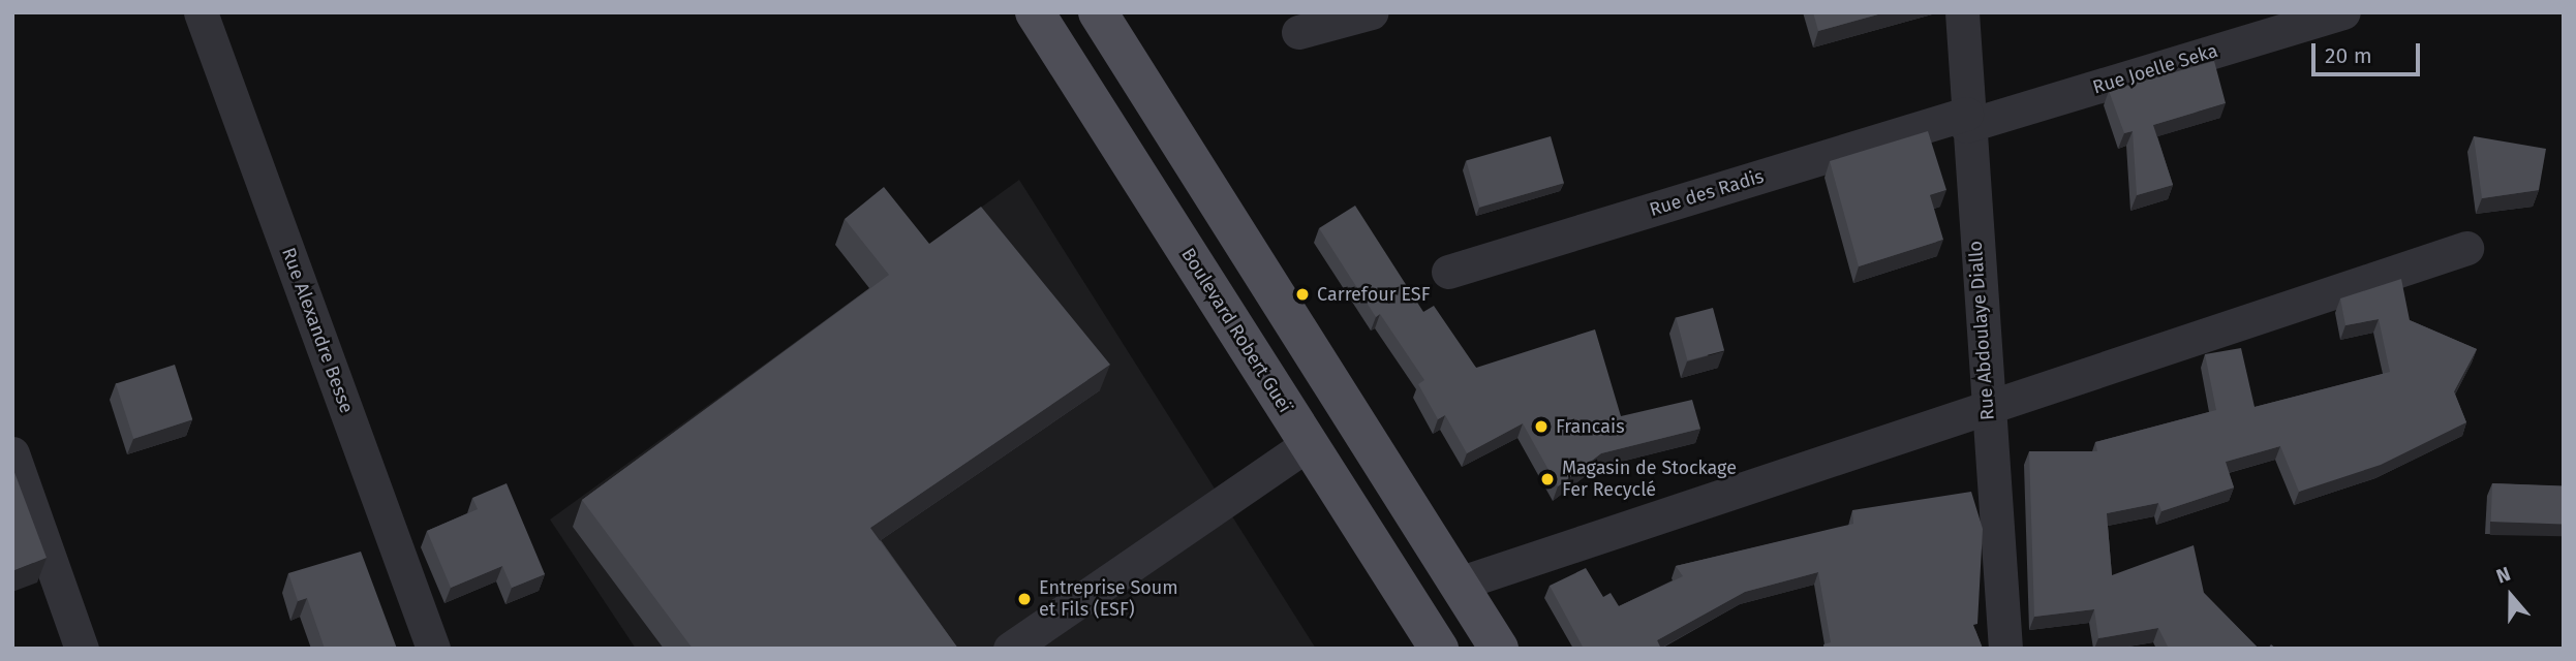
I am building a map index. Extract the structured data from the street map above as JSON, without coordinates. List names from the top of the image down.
{
  "streets": {
    "main road": ["Boulevard Robert Gueï"],
    "street": [
      "Rue Joelle Seka",
      "Rue des Radis",
      "Rue Alexandre Besse",
      "Rue Abdoulaye Diallo"
    ]
  },
  "crossings": [
    ["Rue Joelle Seka", "Rue des Radis"],
    ["Rue Joelle Seka", "Rue Abdoulaye Diallo"],
    ["Rue des Radis", "Rue Abdoulaye Diallo"]
  ],
  "places": [
    "Carrefour ESF",
    "Francais",
    "Magasin de Stockage Fer Recyclé",
    "Entreprise Soum et Fils (ESF)"
  ],
  "scale_bar": "20 m",
  "north": "top"
}
